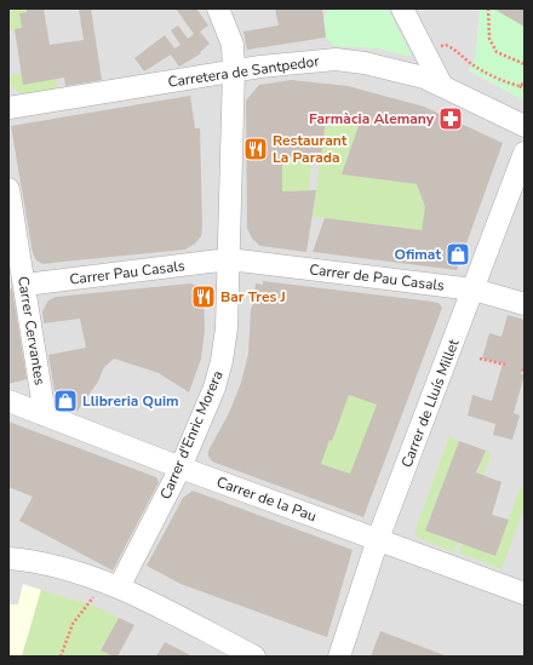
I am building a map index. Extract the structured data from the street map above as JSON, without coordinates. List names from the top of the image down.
{
  "streets": {
    "street": [
      "Carretera de Santpedor",
      "Carrer Pau Casals",
      "Carrer de Pau Casals",
      "Carrer Cervantes",
      "Carrer de Lluís Millet",
      "Carrer d'Enric Morera",
      "Carrer de la Pau"
    ]
  },
  "crossings": [
    ["Carretera de Santpedor", "Carrer d'Enric Morera"],
    ["Carrer Pau Casals", "Carrer de Pau Casals"],
    ["Carrer Pau Casals", "Carrer Cervantes"],
    ["Carrer Pau Casals", "Carrer d'Enric Morera"],
    ["Carrer de Pau Casals", "Carrer de Lluís Millet"],
    ["Carrer de Pau Casals", "Carrer d'Enric Morera"],
    ["Carrer Cervantes", "Carrer de la Pau"],
    ["Carrer de Lluís Millet", "Carrer de la Pau"],
    ["Carrer d'Enric Morera", "Carrer de la Pau"]
  ],
  "places": {
    "pharmacy": ["Farmàcia Alemany"],
    "restaurant": ["Restaurant La Parada", "Bar Tres J"],
    "shop": ["Ofimat", "Llibreria Quim"]
  }
}
